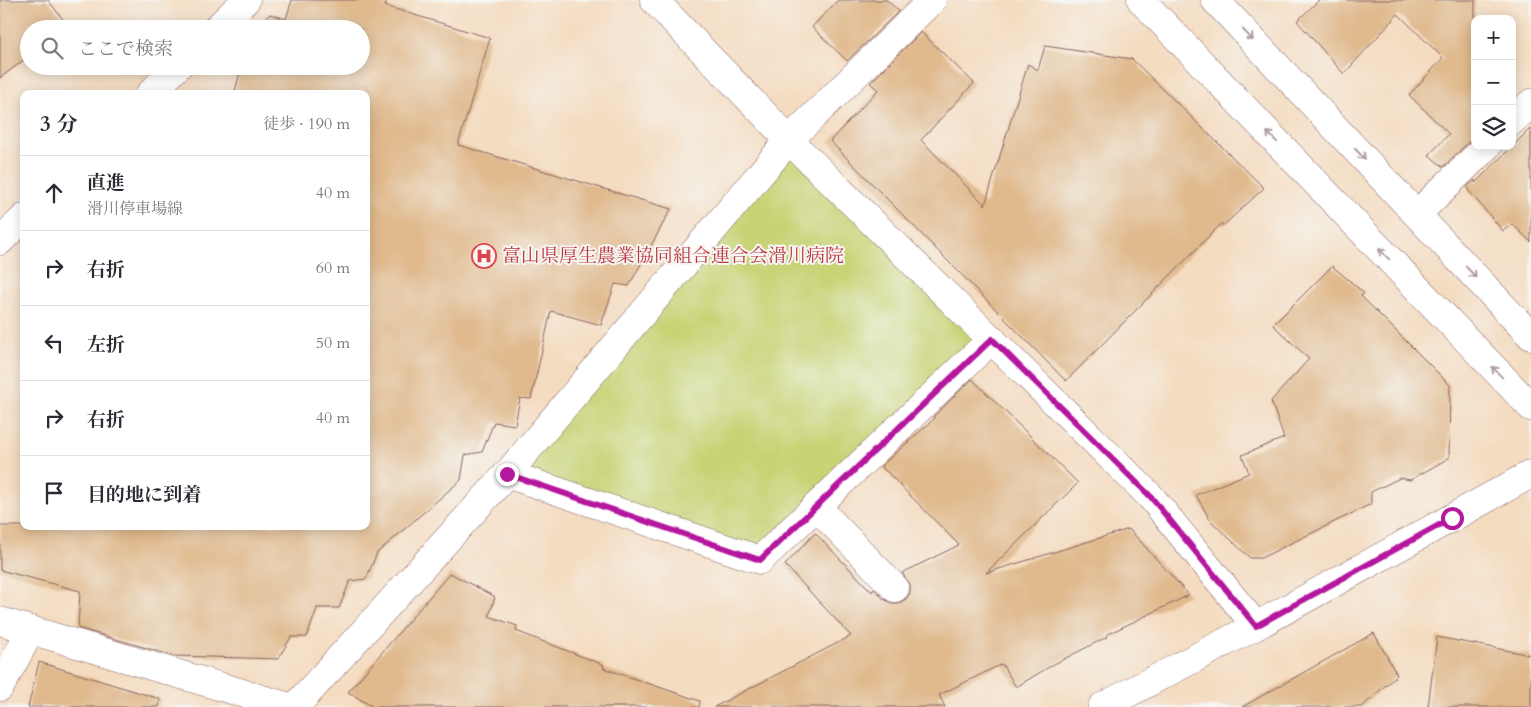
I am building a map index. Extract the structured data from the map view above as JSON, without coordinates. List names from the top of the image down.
{
  "places": {
    "hospital": ["富山県厚生農業協同組合連合会滑川病院"]
  },
  "page": {
    "map_buttons": ["+", "−"],
    "search": "ここで検索",
    "heading": ["3 分", "徒歩 · 190 m"],
    "list": [
      ["直進", "滑川停車場線", "40 m"],
      ["右折", "60 m"],
      ["左折", "50 m"],
      ["右折", "40 m"],
      "目的地に到着"
    ]
  }
}
